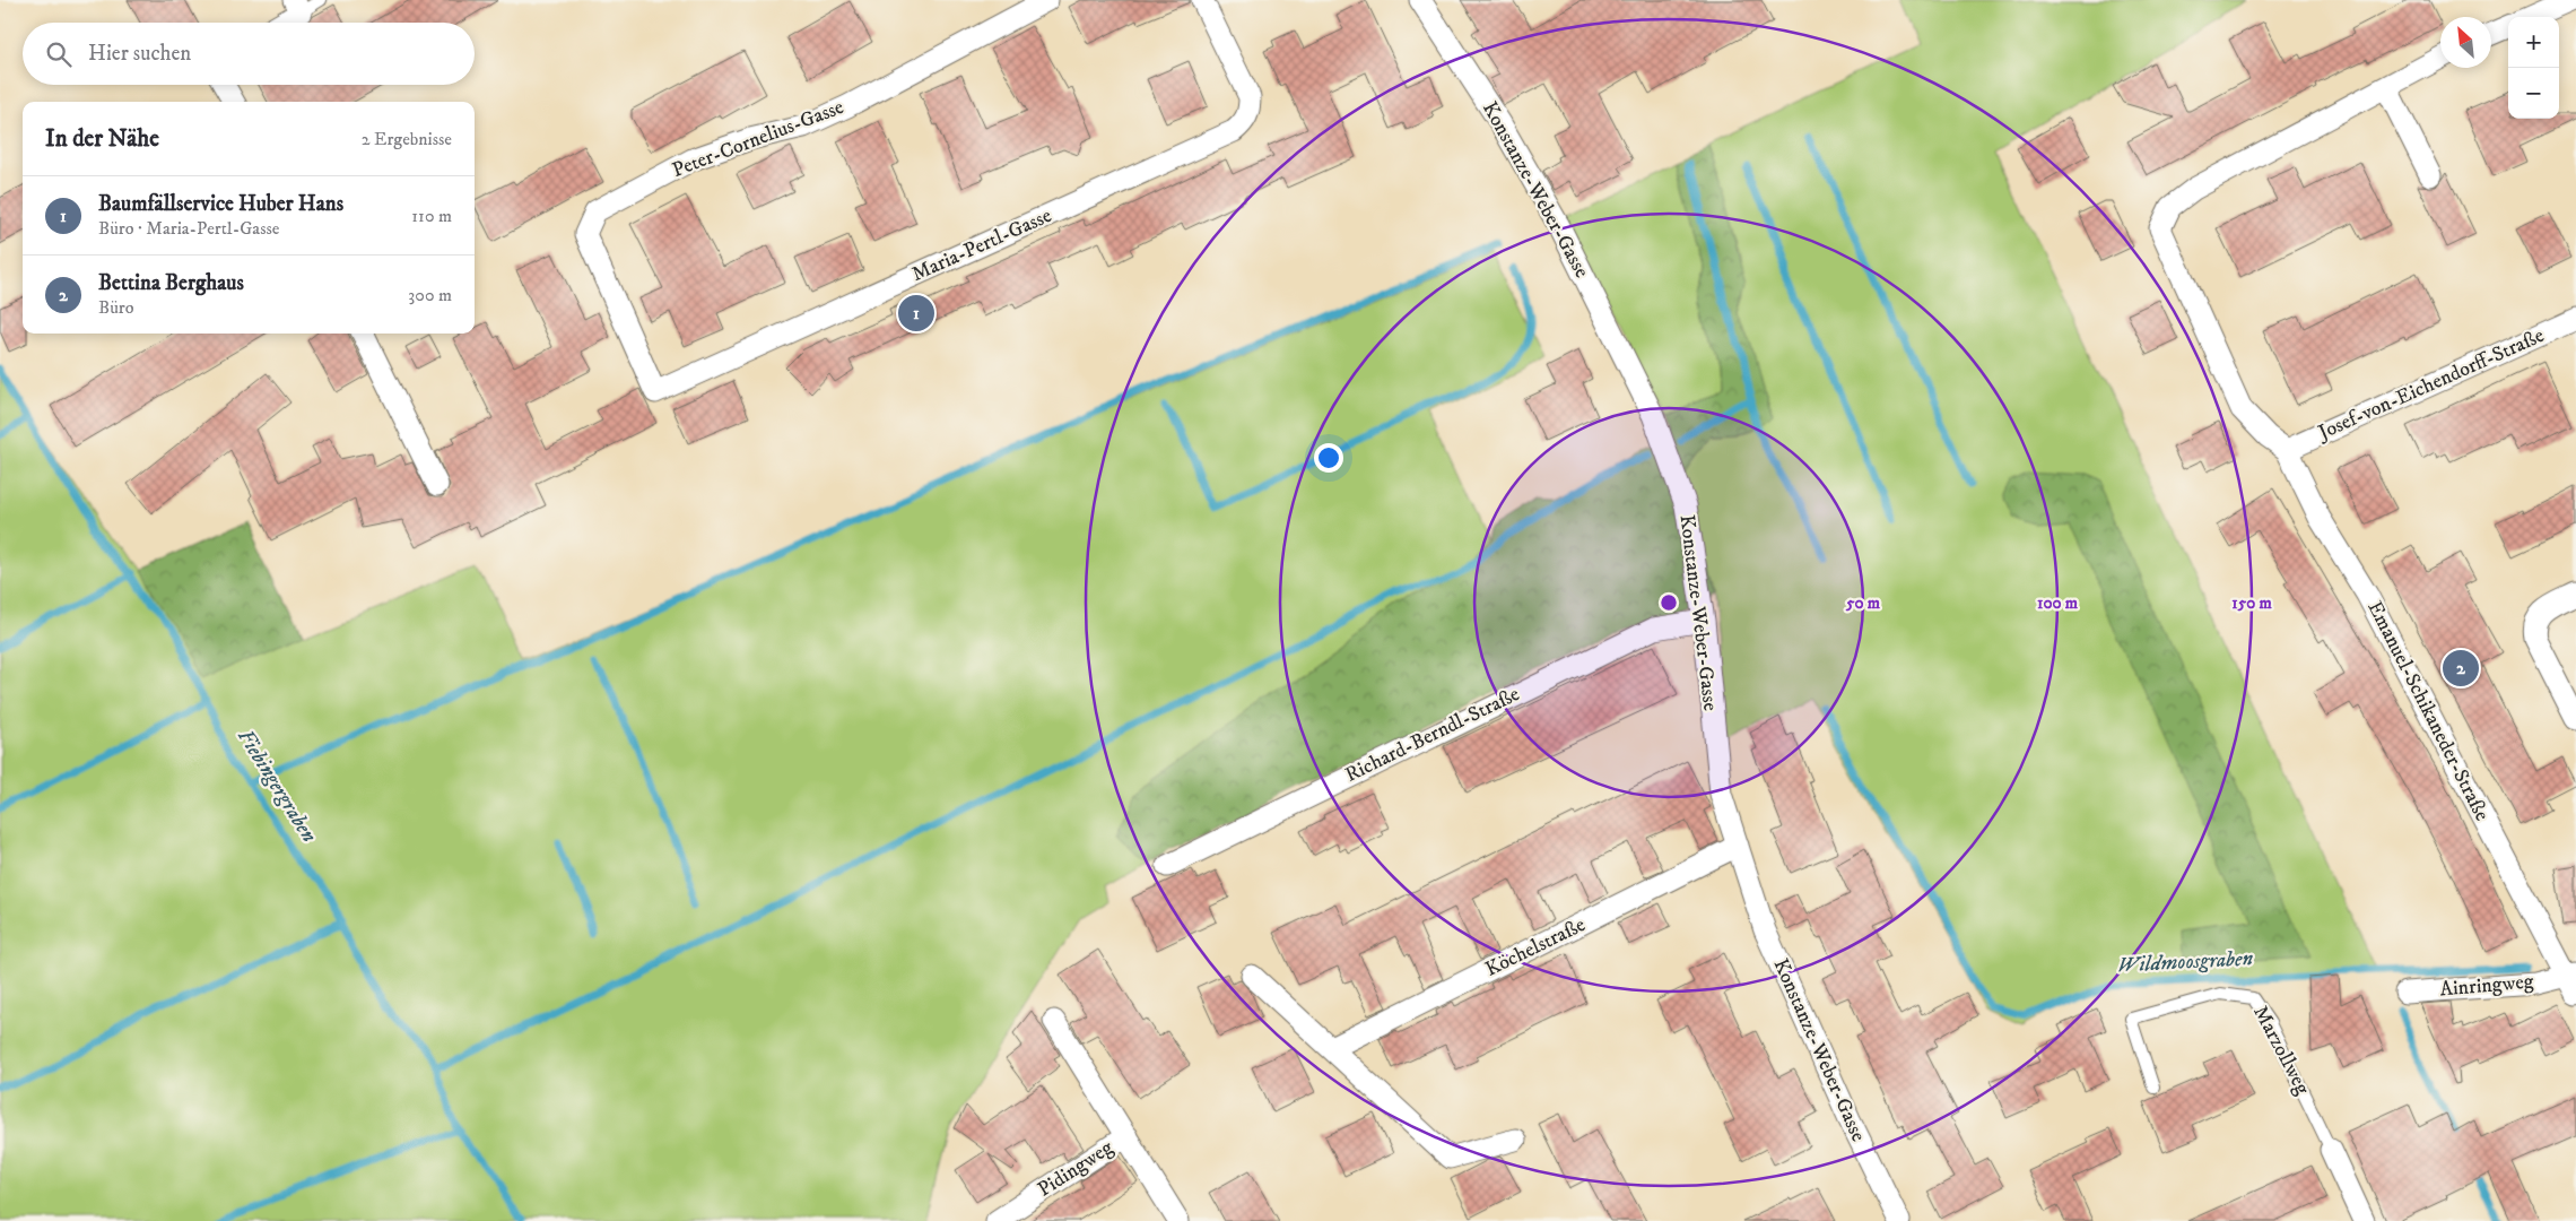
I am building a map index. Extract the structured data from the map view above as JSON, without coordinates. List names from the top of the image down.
{
  "streets": {
    "street": [
      "Peter-Cornelius-Gasse",
      "Konstanze-Weber-Gasse",
      "Maria-Pertl-Gasse",
      "Josef-von-Eichendorff-Straße",
      "Emanuel-Schikaneder-Straße",
      "Richard-Berndl-Straße",
      "Köchelstraße",
      "Ainringweg",
      "Marzollweg",
      "Pidingweg"
    ]
  },
  "crossings": [
    ["Peter-Cornelius-Gasse", "Maria-Pertl-Gasse"],
    ["Konstanze-Weber-Gasse", "Richard-Berndl-Straße"],
    ["Konstanze-Weber-Gasse", "Köchelstraße"],
    ["Josef-von-Eichendorff-Straße", "Emanuel-Schikaneder-Straße"],
    ["Emanuel-Schikaneder-Straße", "Ainringweg"]
  ],
  "water": ["Fiebingergraben", "Wildmoosgraben"],
  "north": "top left",
  "page": {
    "map_buttons": ["+", "−"],
    "search": "Hier suchen",
    "heading": ["In der Nähe", "2 Ergebnisse"],
    "list": [
      {
        "mark": "1",
        "name": "Baumfällservice Huber Hans",
        "note": "Büro · Maria-Pertl-Gasse",
        "value": "110 m"
      },
      {
        "mark": "2",
        "name": "Bettina Berghaus",
        "note": "Büro",
        "value": "300 m"
      }
    ],
    "pins": ["1", "2"]
  },
  "rings": ["50 m", "100 m", "150 m"]
}
